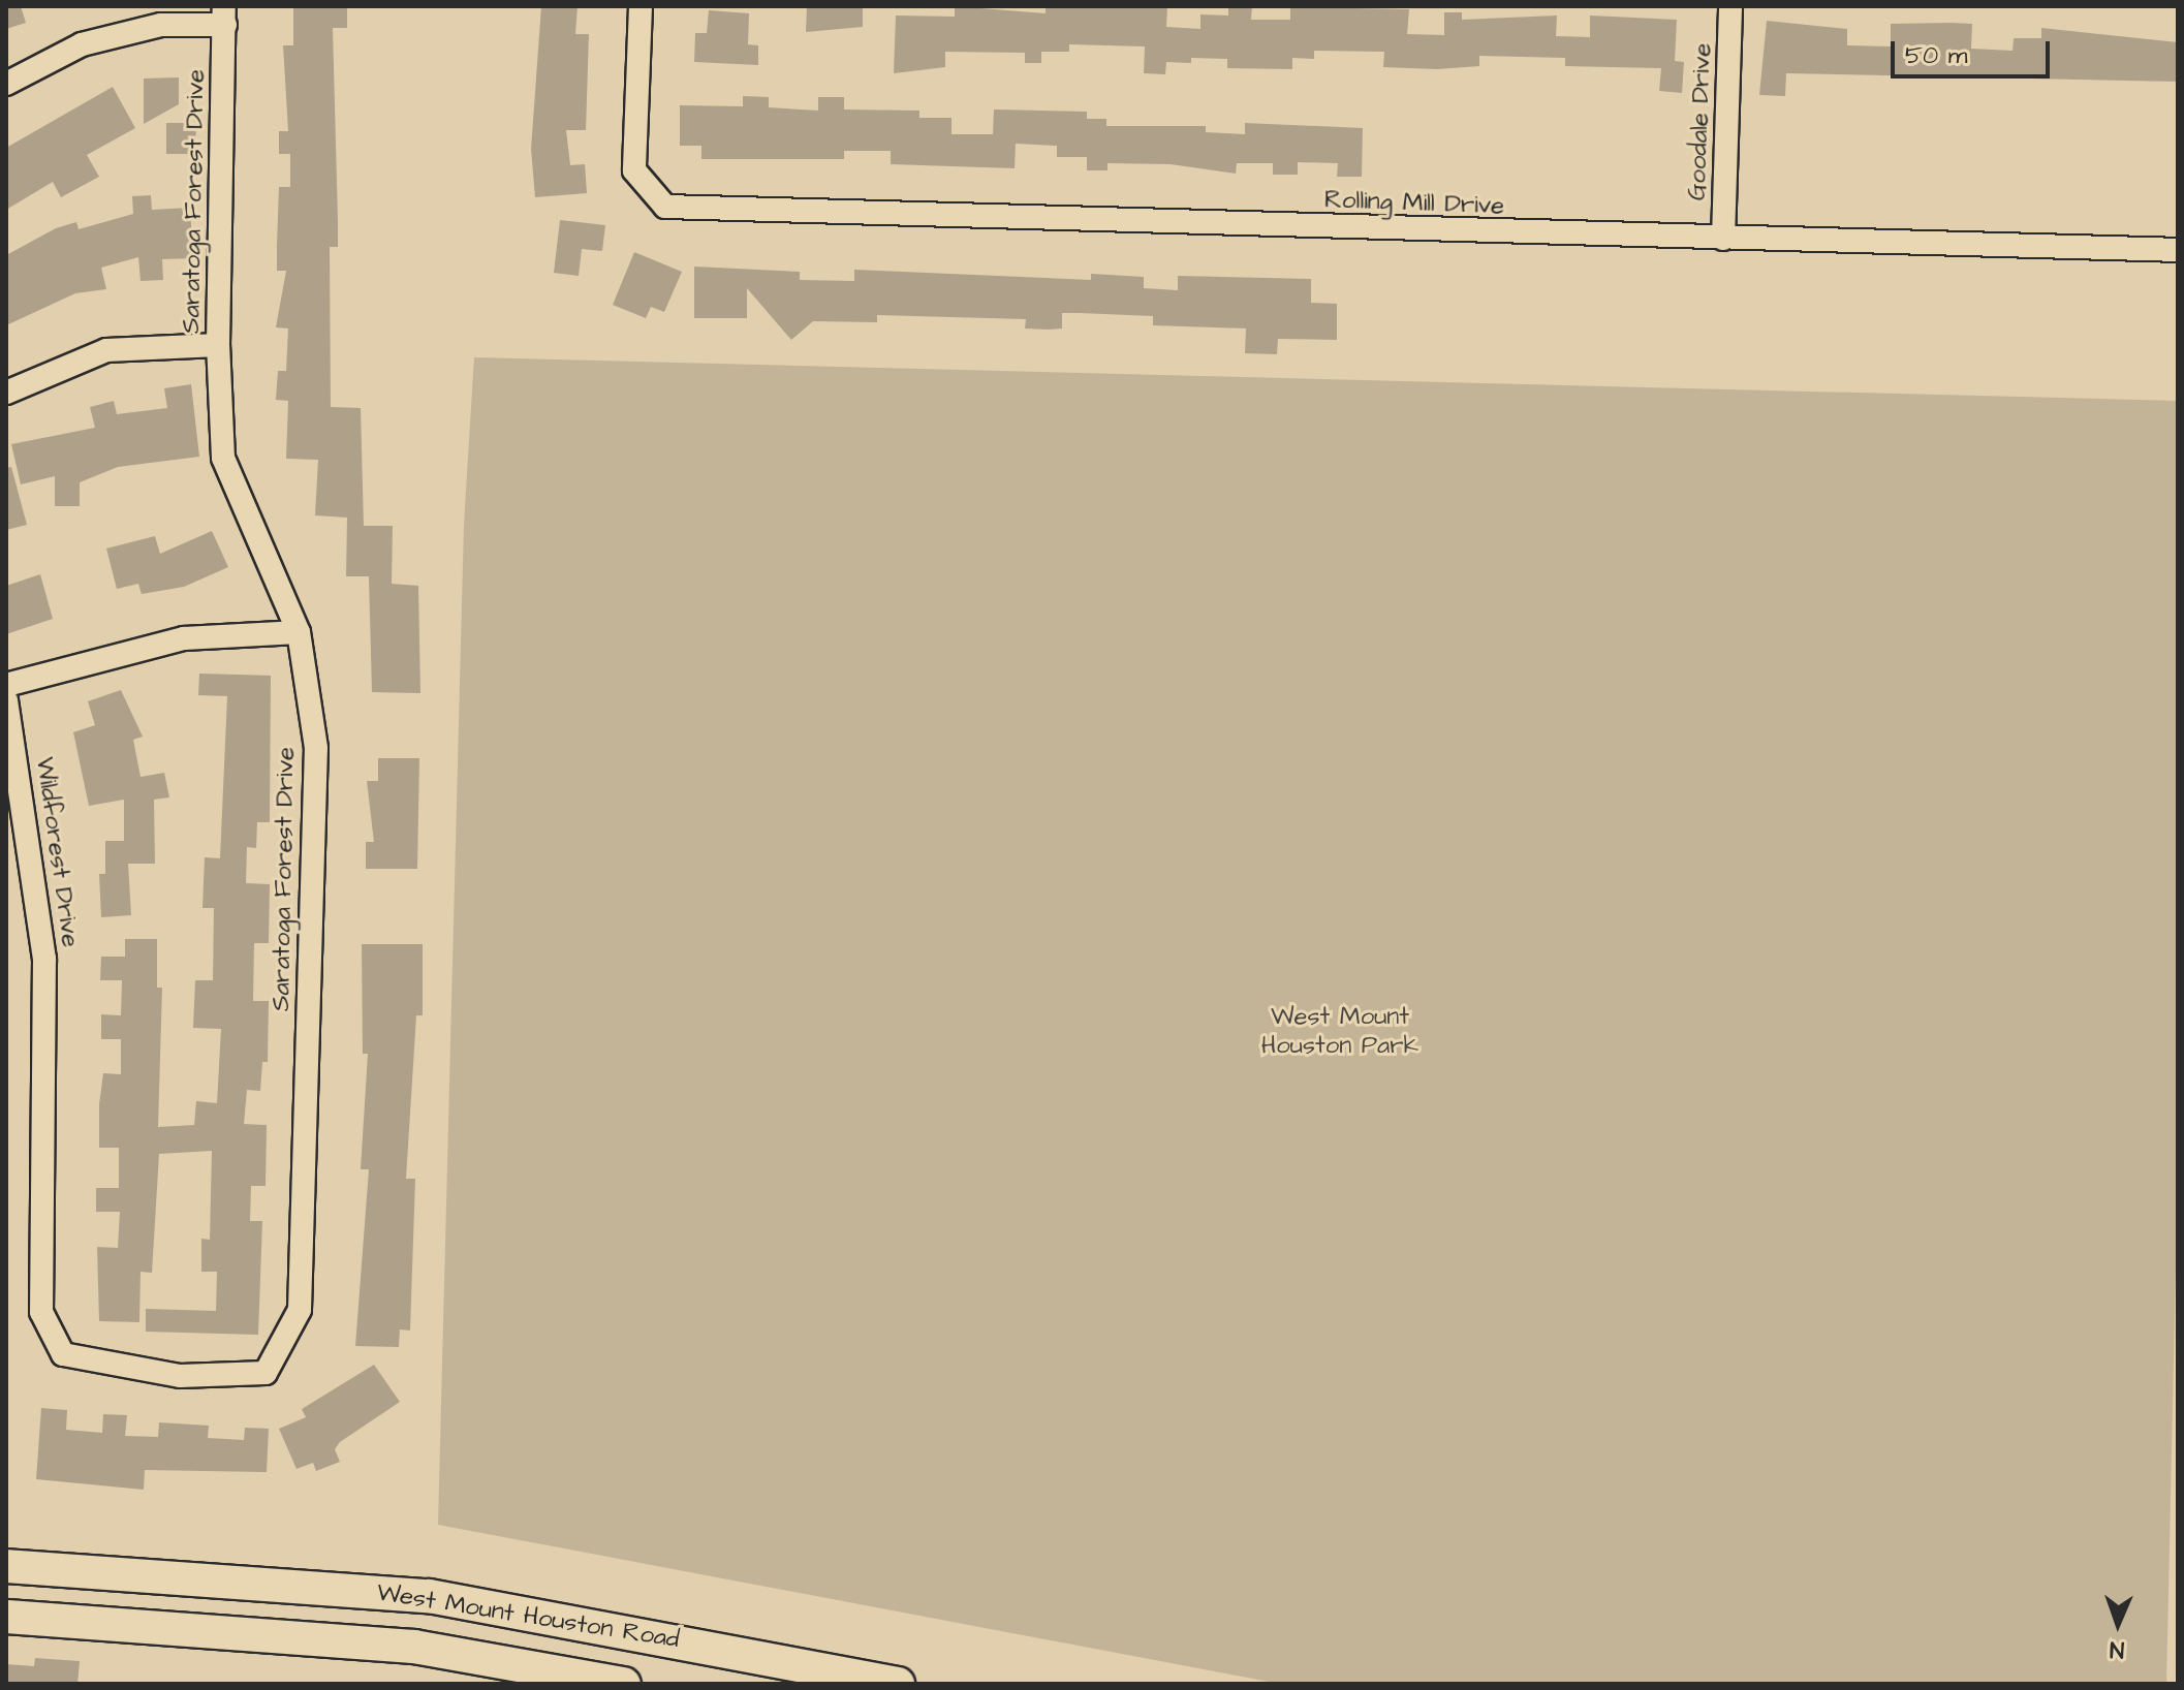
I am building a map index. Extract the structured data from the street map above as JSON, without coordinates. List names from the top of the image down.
{
  "streets": {
    "main road": ["West Mount Houston Road"],
    "street": [
      "Goodale Drive",
      "Saratoga Forest Drive",
      "Rolling Mill Drive",
      "Wildforest Drive"
    ]
  },
  "crossings": [
    ["Goodale Drive", "Rolling Mill Drive"],
    ["Saratoga Forest Drive", "Wildforest Drive"]
  ],
  "parks": ["West Mount Houston Park"],
  "scale_bar": "50 m",
  "north": "bottom"
}
